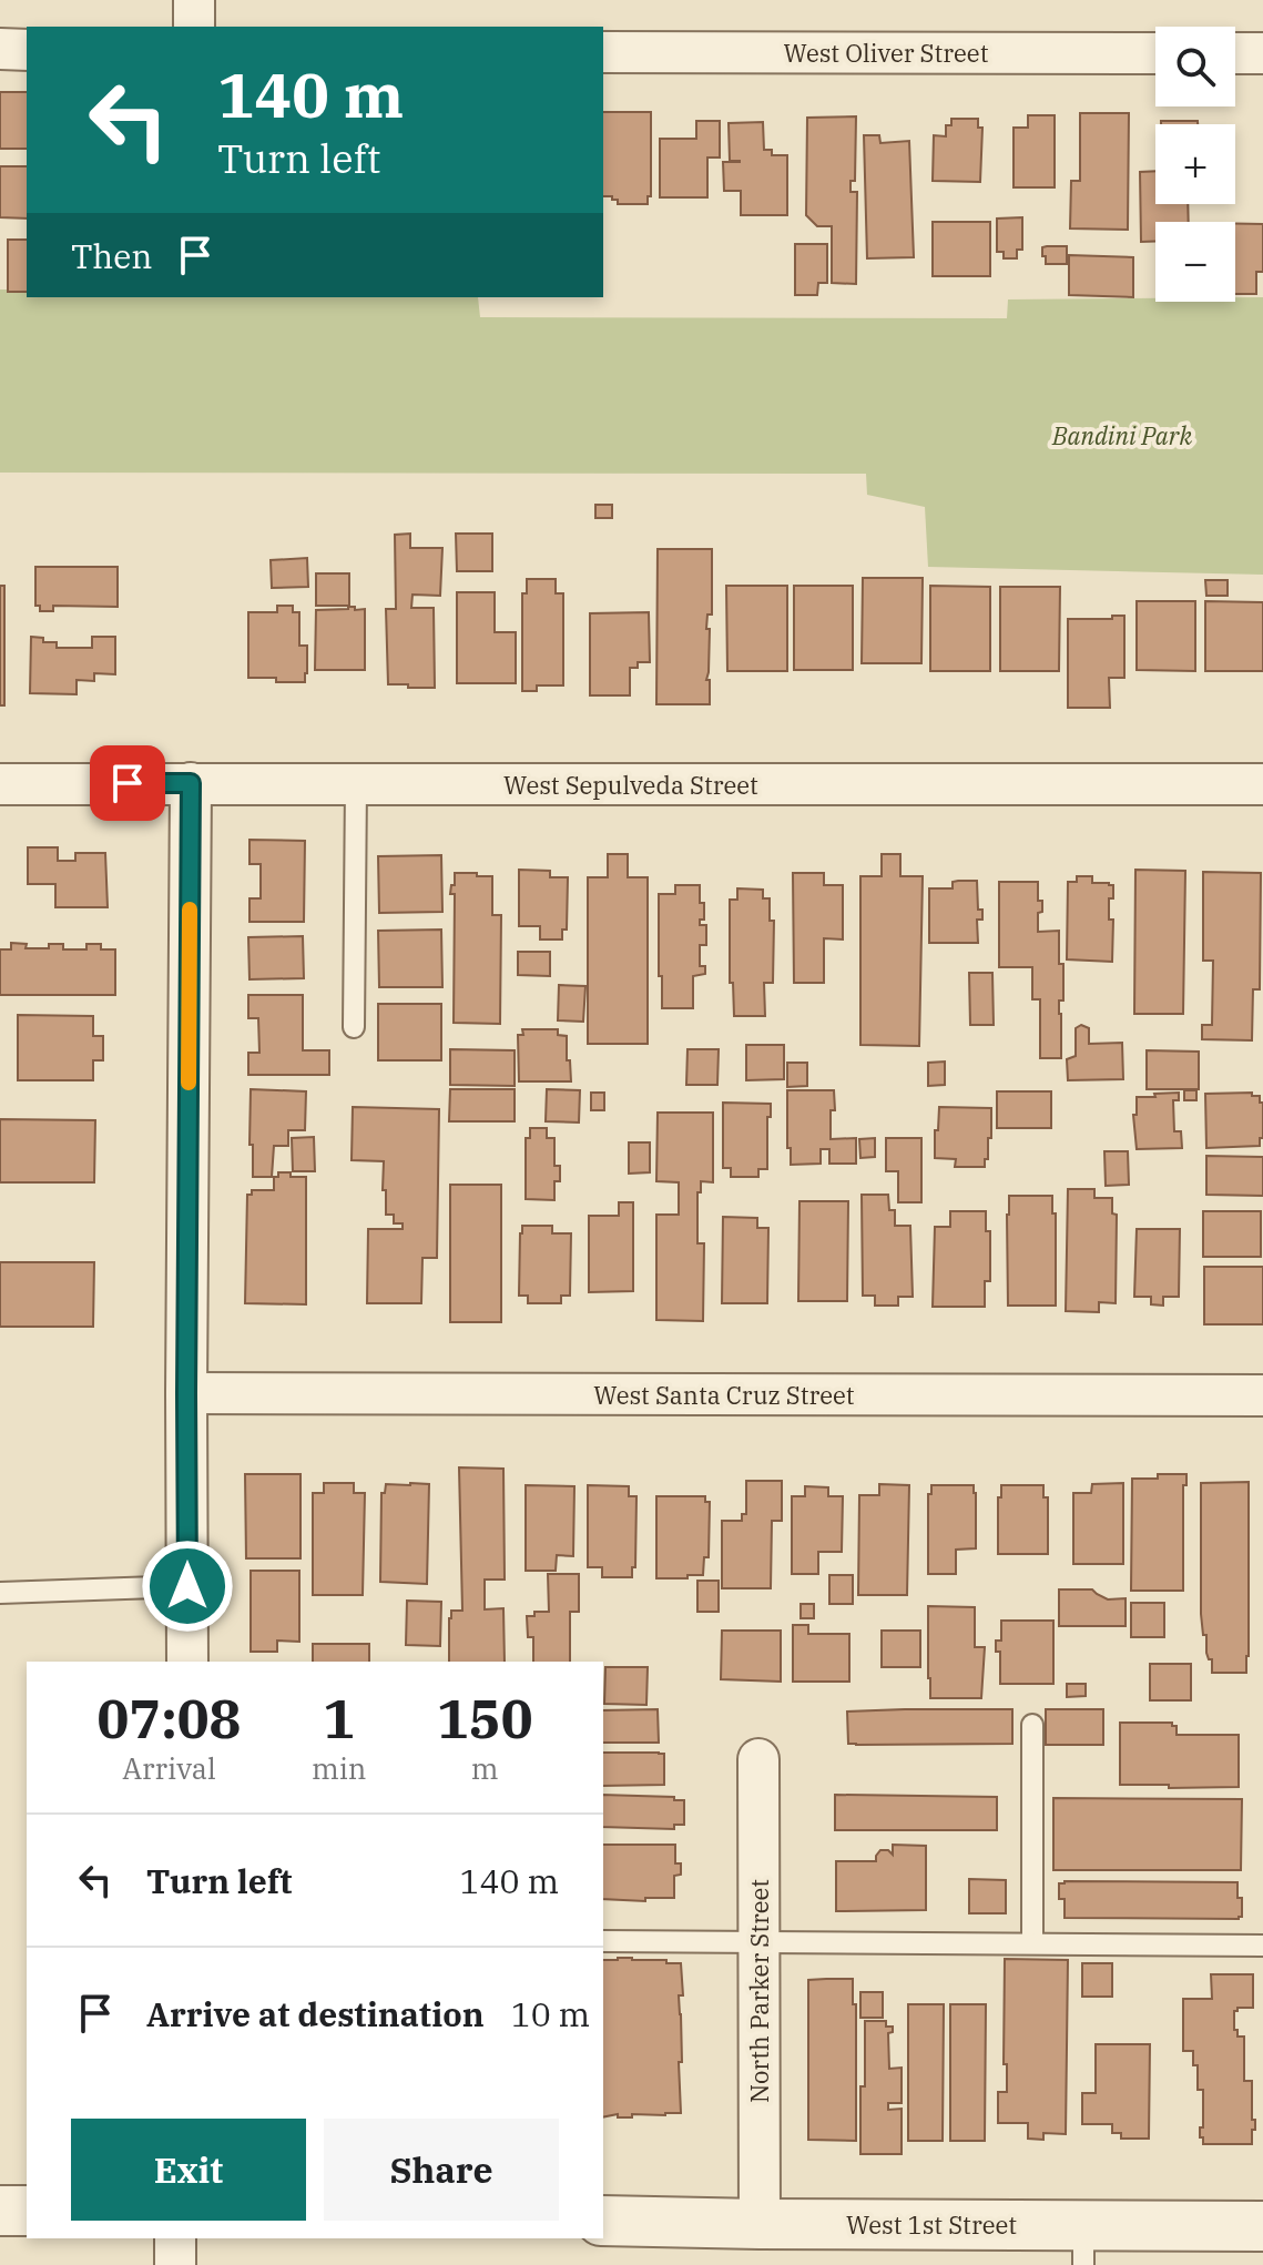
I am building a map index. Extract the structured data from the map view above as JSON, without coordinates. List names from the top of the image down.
{
  "streets": {
    "street": [
      "West Oliver Street",
      "West Sepulveda Street",
      "West Santa Cruz Street",
      "North Parker Street",
      "West 1st Street"
    ]
  },
  "crossings": [
    ["North Parker Street", "West 1st Street"]
  ],
  "parks": ["Bandini Park"],
  "page": {
    "map_buttons": ["+", "−"],
    "turn": ["140 m", "Turn left"],
    "then": "Then",
    "eta": [
      "07:08",
      "Arrival",
      "1",
      "min",
      "150",
      "m"
    ],
    "list": [
      {
        "name": "Turn left",
        "value": "140 m"
      },
      {
        "name": "Arrive at destination",
        "value": "10 m"
      }
    ],
    "buttons": ["Exit", "Share"]
  }
}
